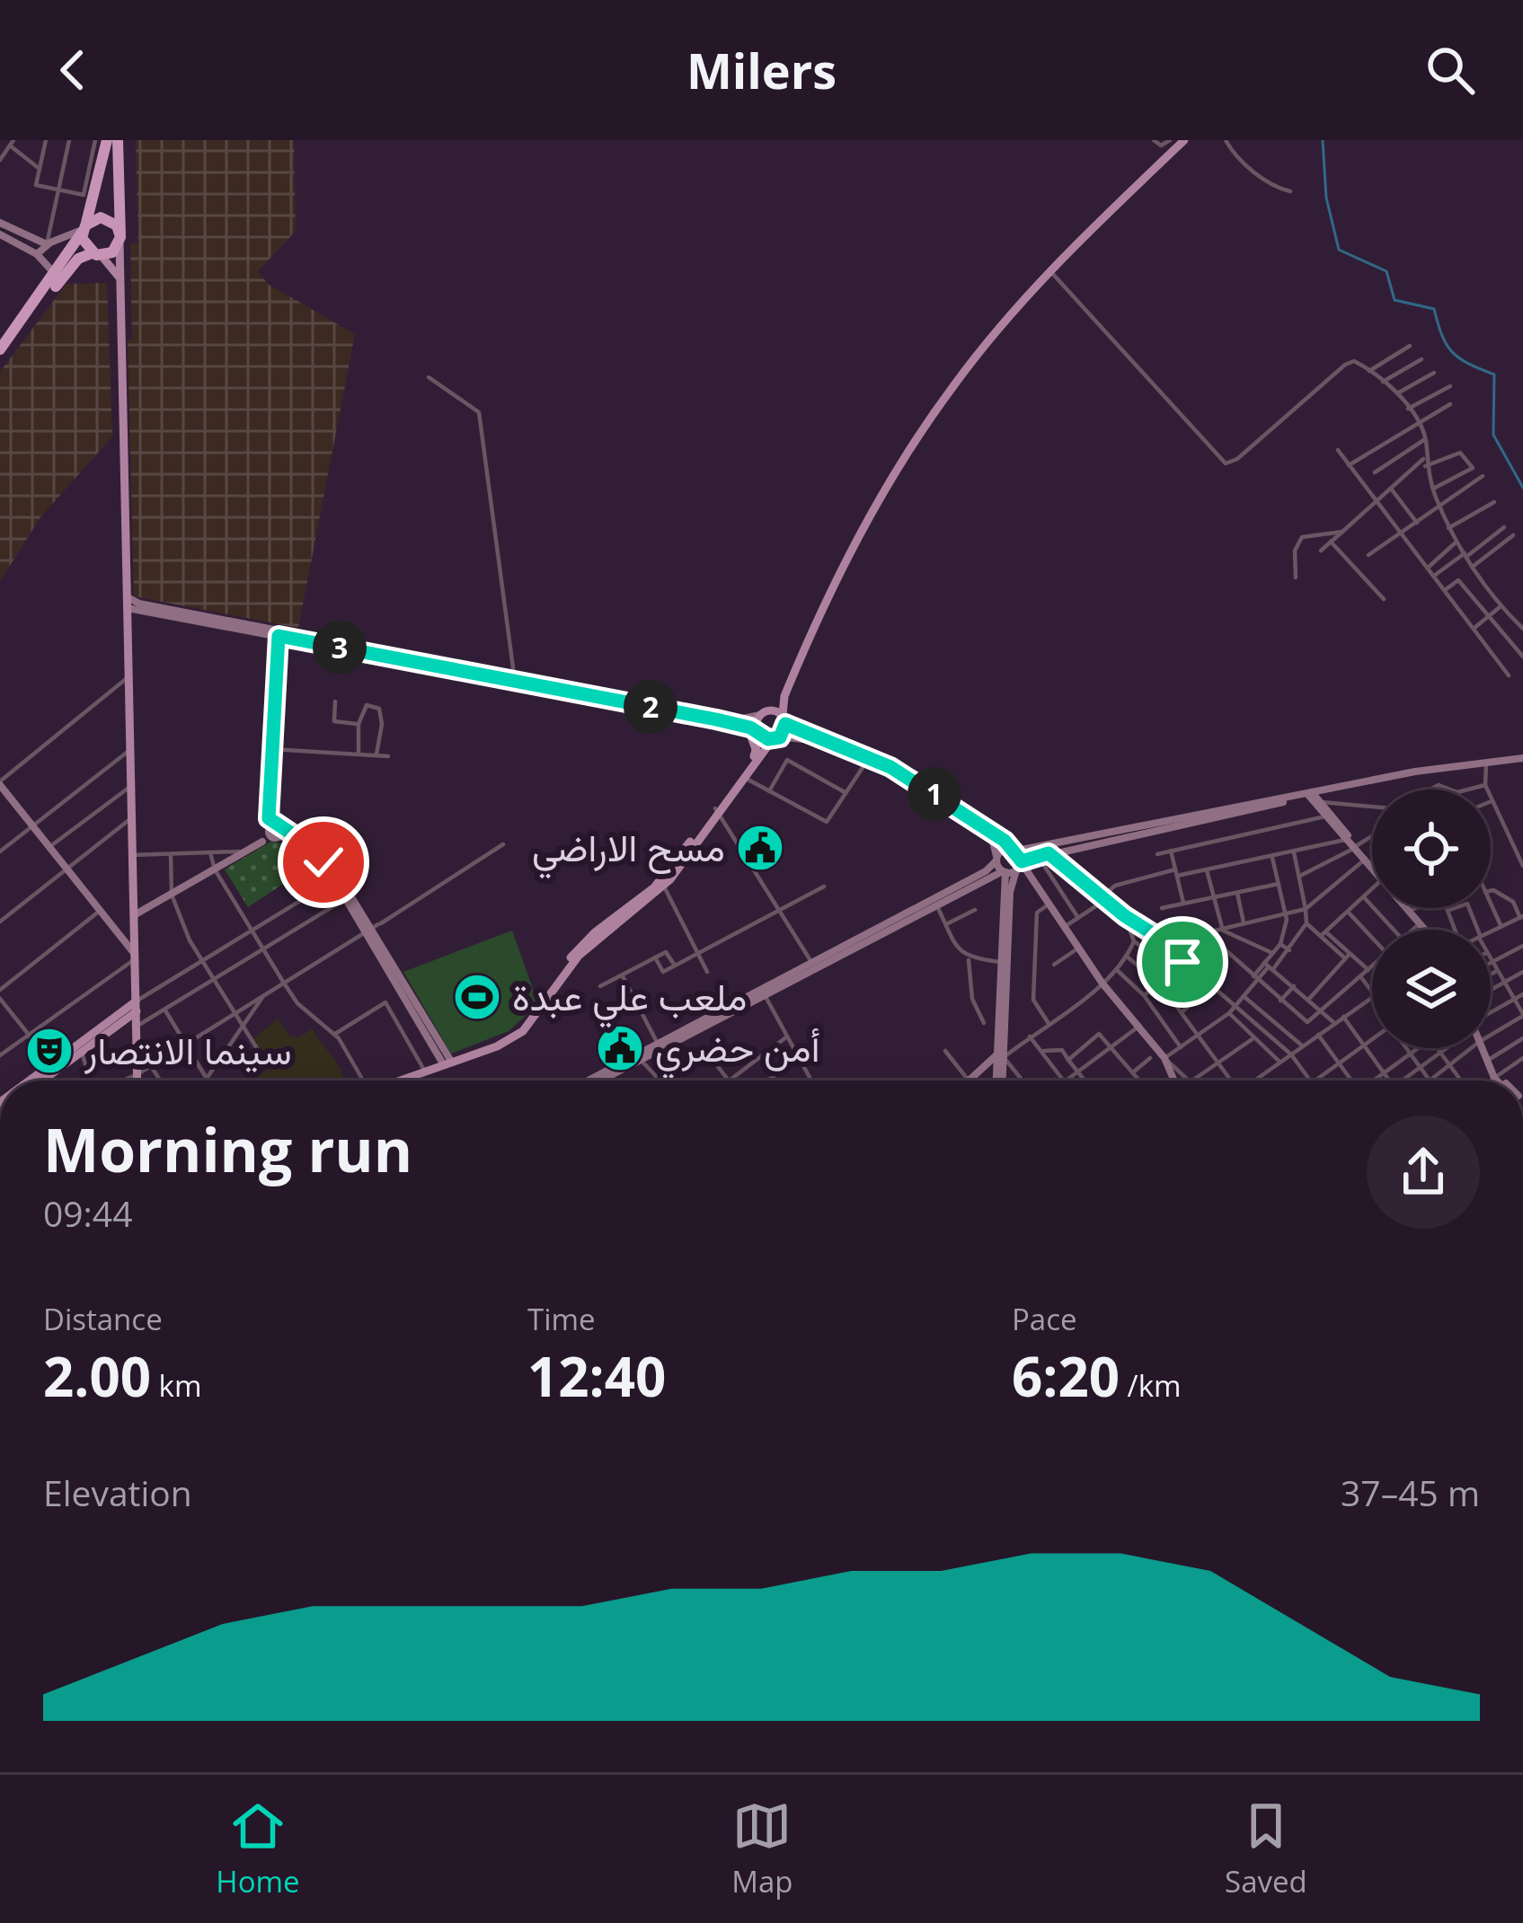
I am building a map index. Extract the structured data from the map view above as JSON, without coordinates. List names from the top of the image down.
{
  "places": {
    "public building": ["مسح الاراضي", "أمن حضري"],
    "sports": ["ملعب علي عبدة"],
    "theatre": ["سينما الانتصار"]
  },
  "page": {
    "header": "Milers",
    "pins": ["3", "2", "1"],
    "heading": ["Morning run", "09:44"],
    "stats": [
      ["Distance", "2.00 km"],
      ["Time", "12:40"],
      ["Pace", "6:20 /km"]
    ],
    "chart": ["Elevation", "37–45 m"],
    "tabs": ["Home", "Map", "Saved"]
  }
}
